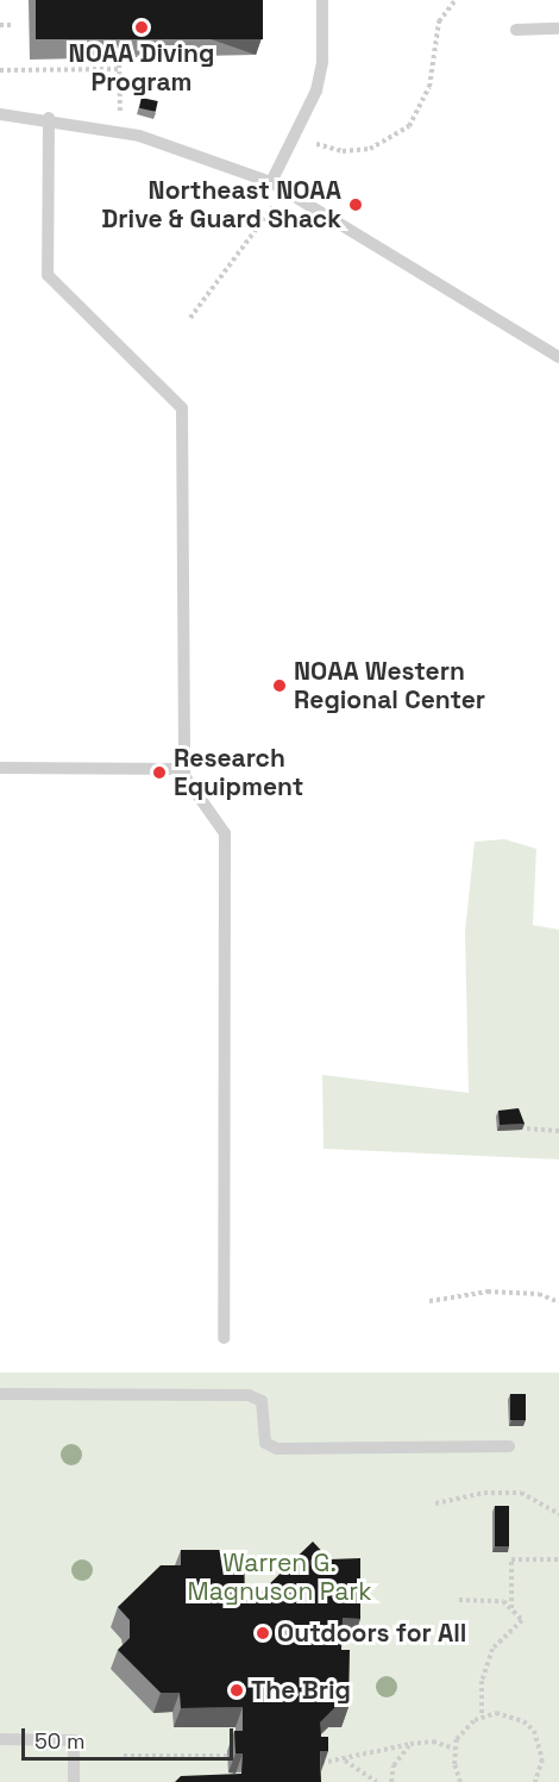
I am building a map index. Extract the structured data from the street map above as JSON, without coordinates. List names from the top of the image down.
{
  "parks": ["Warren G. Magnuson Park"],
  "places": [
    "NOAA Diving Program",
    "Northeast NOAA Drive & Guard Shack",
    "NOAA Western Regional Center",
    "Research Equipment",
    "Outdoors for All",
    "The Brig"
  ],
  "scale_bar": "50 m"
}
